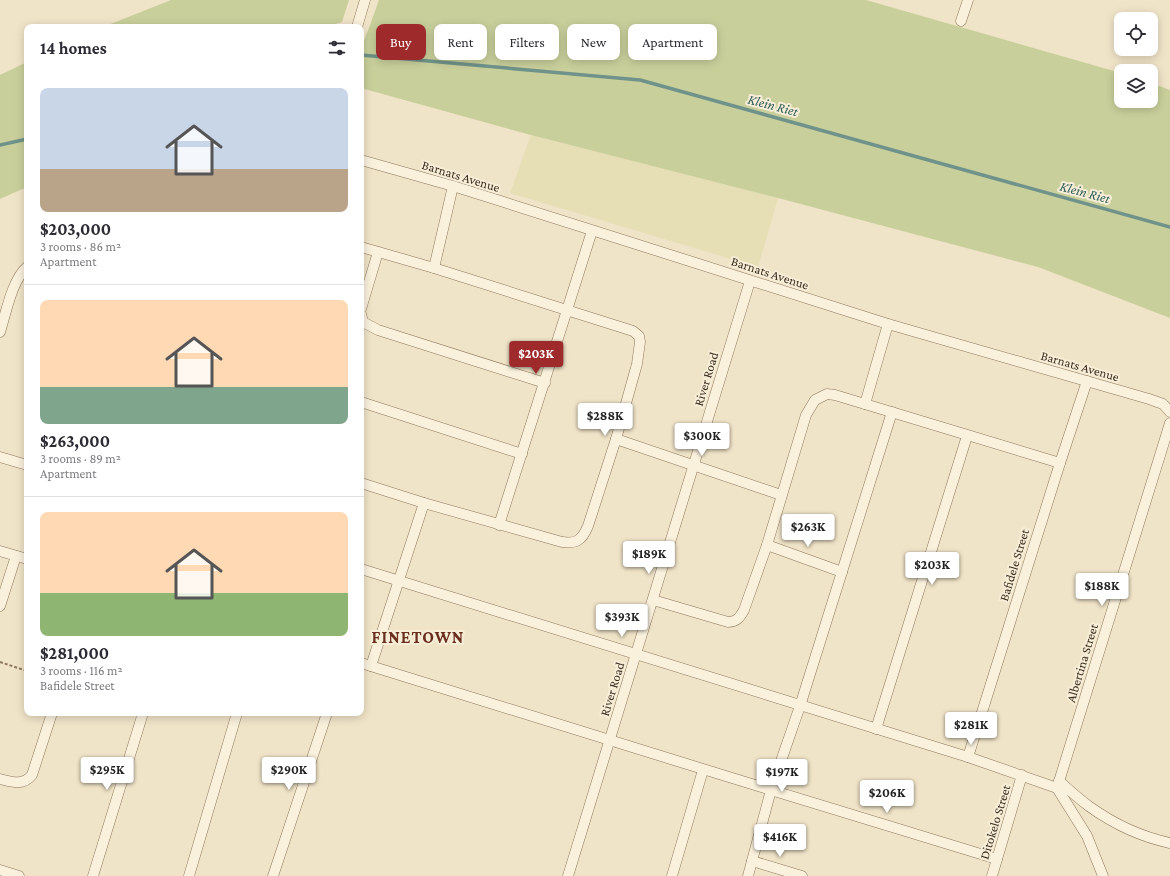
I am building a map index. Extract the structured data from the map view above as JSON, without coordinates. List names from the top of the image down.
{
  "streets": {
    "street": [
      "Barnats Avenue",
      "River Road",
      "Bafidele Street",
      "Albertina Street",
      "Ditokelo Street"
    ]
  },
  "crossings": [
    ["Barnats Avenue", "River Road"],
    ["Barnats Avenue", "Bafidele Street"]
  ],
  "districts": ["FINETOWN"],
  "water": ["Klein Riet"],
  "page": {
    "chip": [
      "Buy",
      "Rent",
      "Filters",
      "New",
      "Apartment"
    ],
    "heading": "14 homes",
    "list": [
      {
        "name": "$203,000",
        "note": "3 rooms · 86 m² · Apartment"
      },
      {
        "name": "$263,000",
        "note": "3 rooms · 89 m² · Apartment"
      },
      {
        "name": "$281,000",
        "note": "3 rooms · 116 m² · Bafidele Street"
      }
    ],
    "price": [
      "$203K",
      "$288K",
      "$300K",
      "$263K",
      "$189K",
      "$203K",
      "$188K",
      "$393K",
      "$281K",
      "$295K",
      "$290K",
      "$197K",
      "$206K",
      "$416K"
    ]
  }
}
